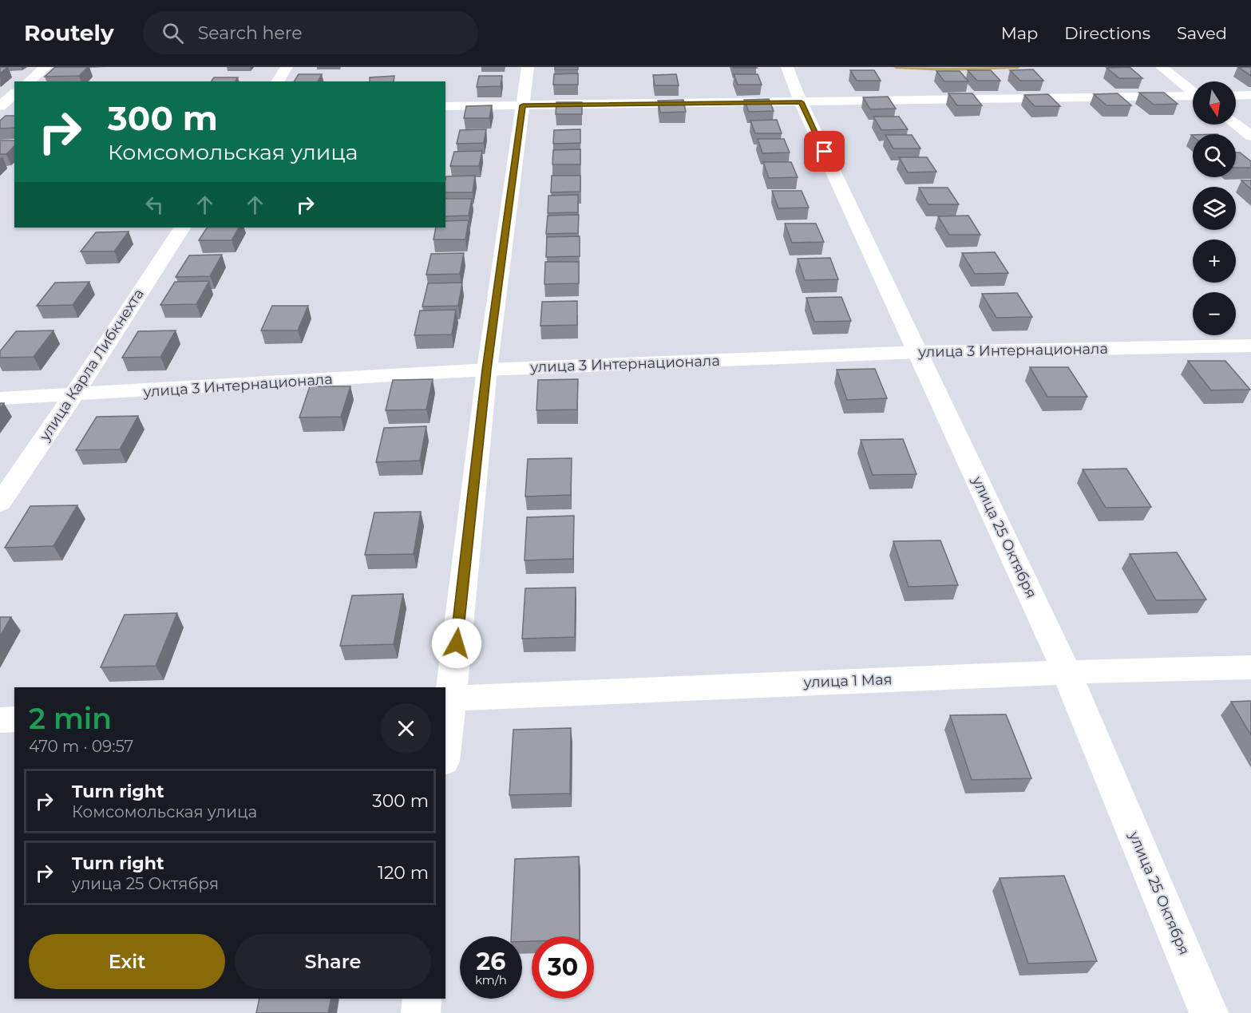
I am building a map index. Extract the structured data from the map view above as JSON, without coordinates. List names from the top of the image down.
{
  "streets": {
    "street": [
      "улица 3 Интернационала",
      "улица Карла Либкнехта",
      "улица 25 Октября",
      "улица 1 Мая"
    ]
  },
  "crossings": [
    ["улица 3 Интернационала", "улица Карла Либкнехта"],
    ["улица 3 Интернационала", "улица 25 Октября"],
    ["улица 25 Октября", "улица 1 Мая"]
  ],
  "north": "bottom",
  "page": {
    "header": "Routely",
    "search": "Search here",
    "nav": ["Map", "Directions", "Saved"],
    "map_buttons": ["+", "−"],
    "turn": ["300 m", "Комсомольская улица"],
    "heading": ["2 min", "470 m · 09:57"],
    "list": [
      {
        "name": "Turn right",
        "note": "Комсомольская улица",
        "value": "300 m"
      },
      {
        "name": "Turn right",
        "note": "улица 25 Октября",
        "value": "120 m"
      }
    ],
    "buttons": ["Exit", "Share"],
    "speed": "26 km/h",
    "limit": "30"
  }
}
